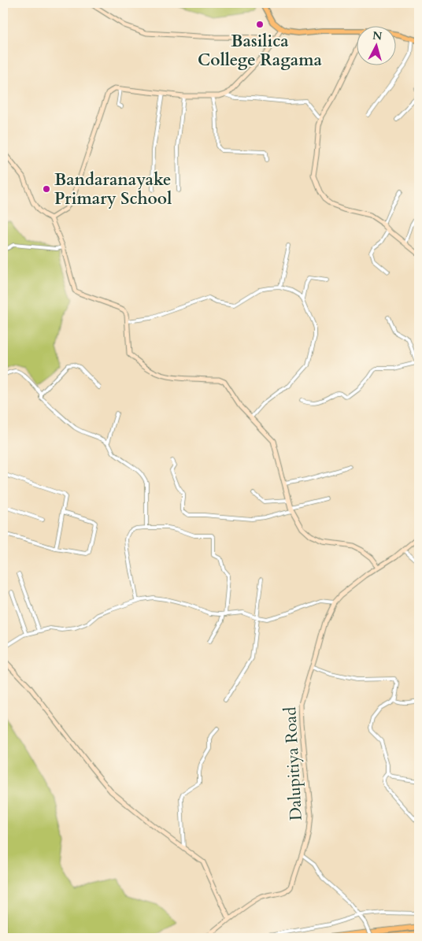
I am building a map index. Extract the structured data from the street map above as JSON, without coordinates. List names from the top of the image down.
{
  "streets": {
    "street": ["Dalupitiya Road"]
  },
  "places": ["Basilica College Ragama", "Bandaranayake Primary School"],
  "north": "top"
}
